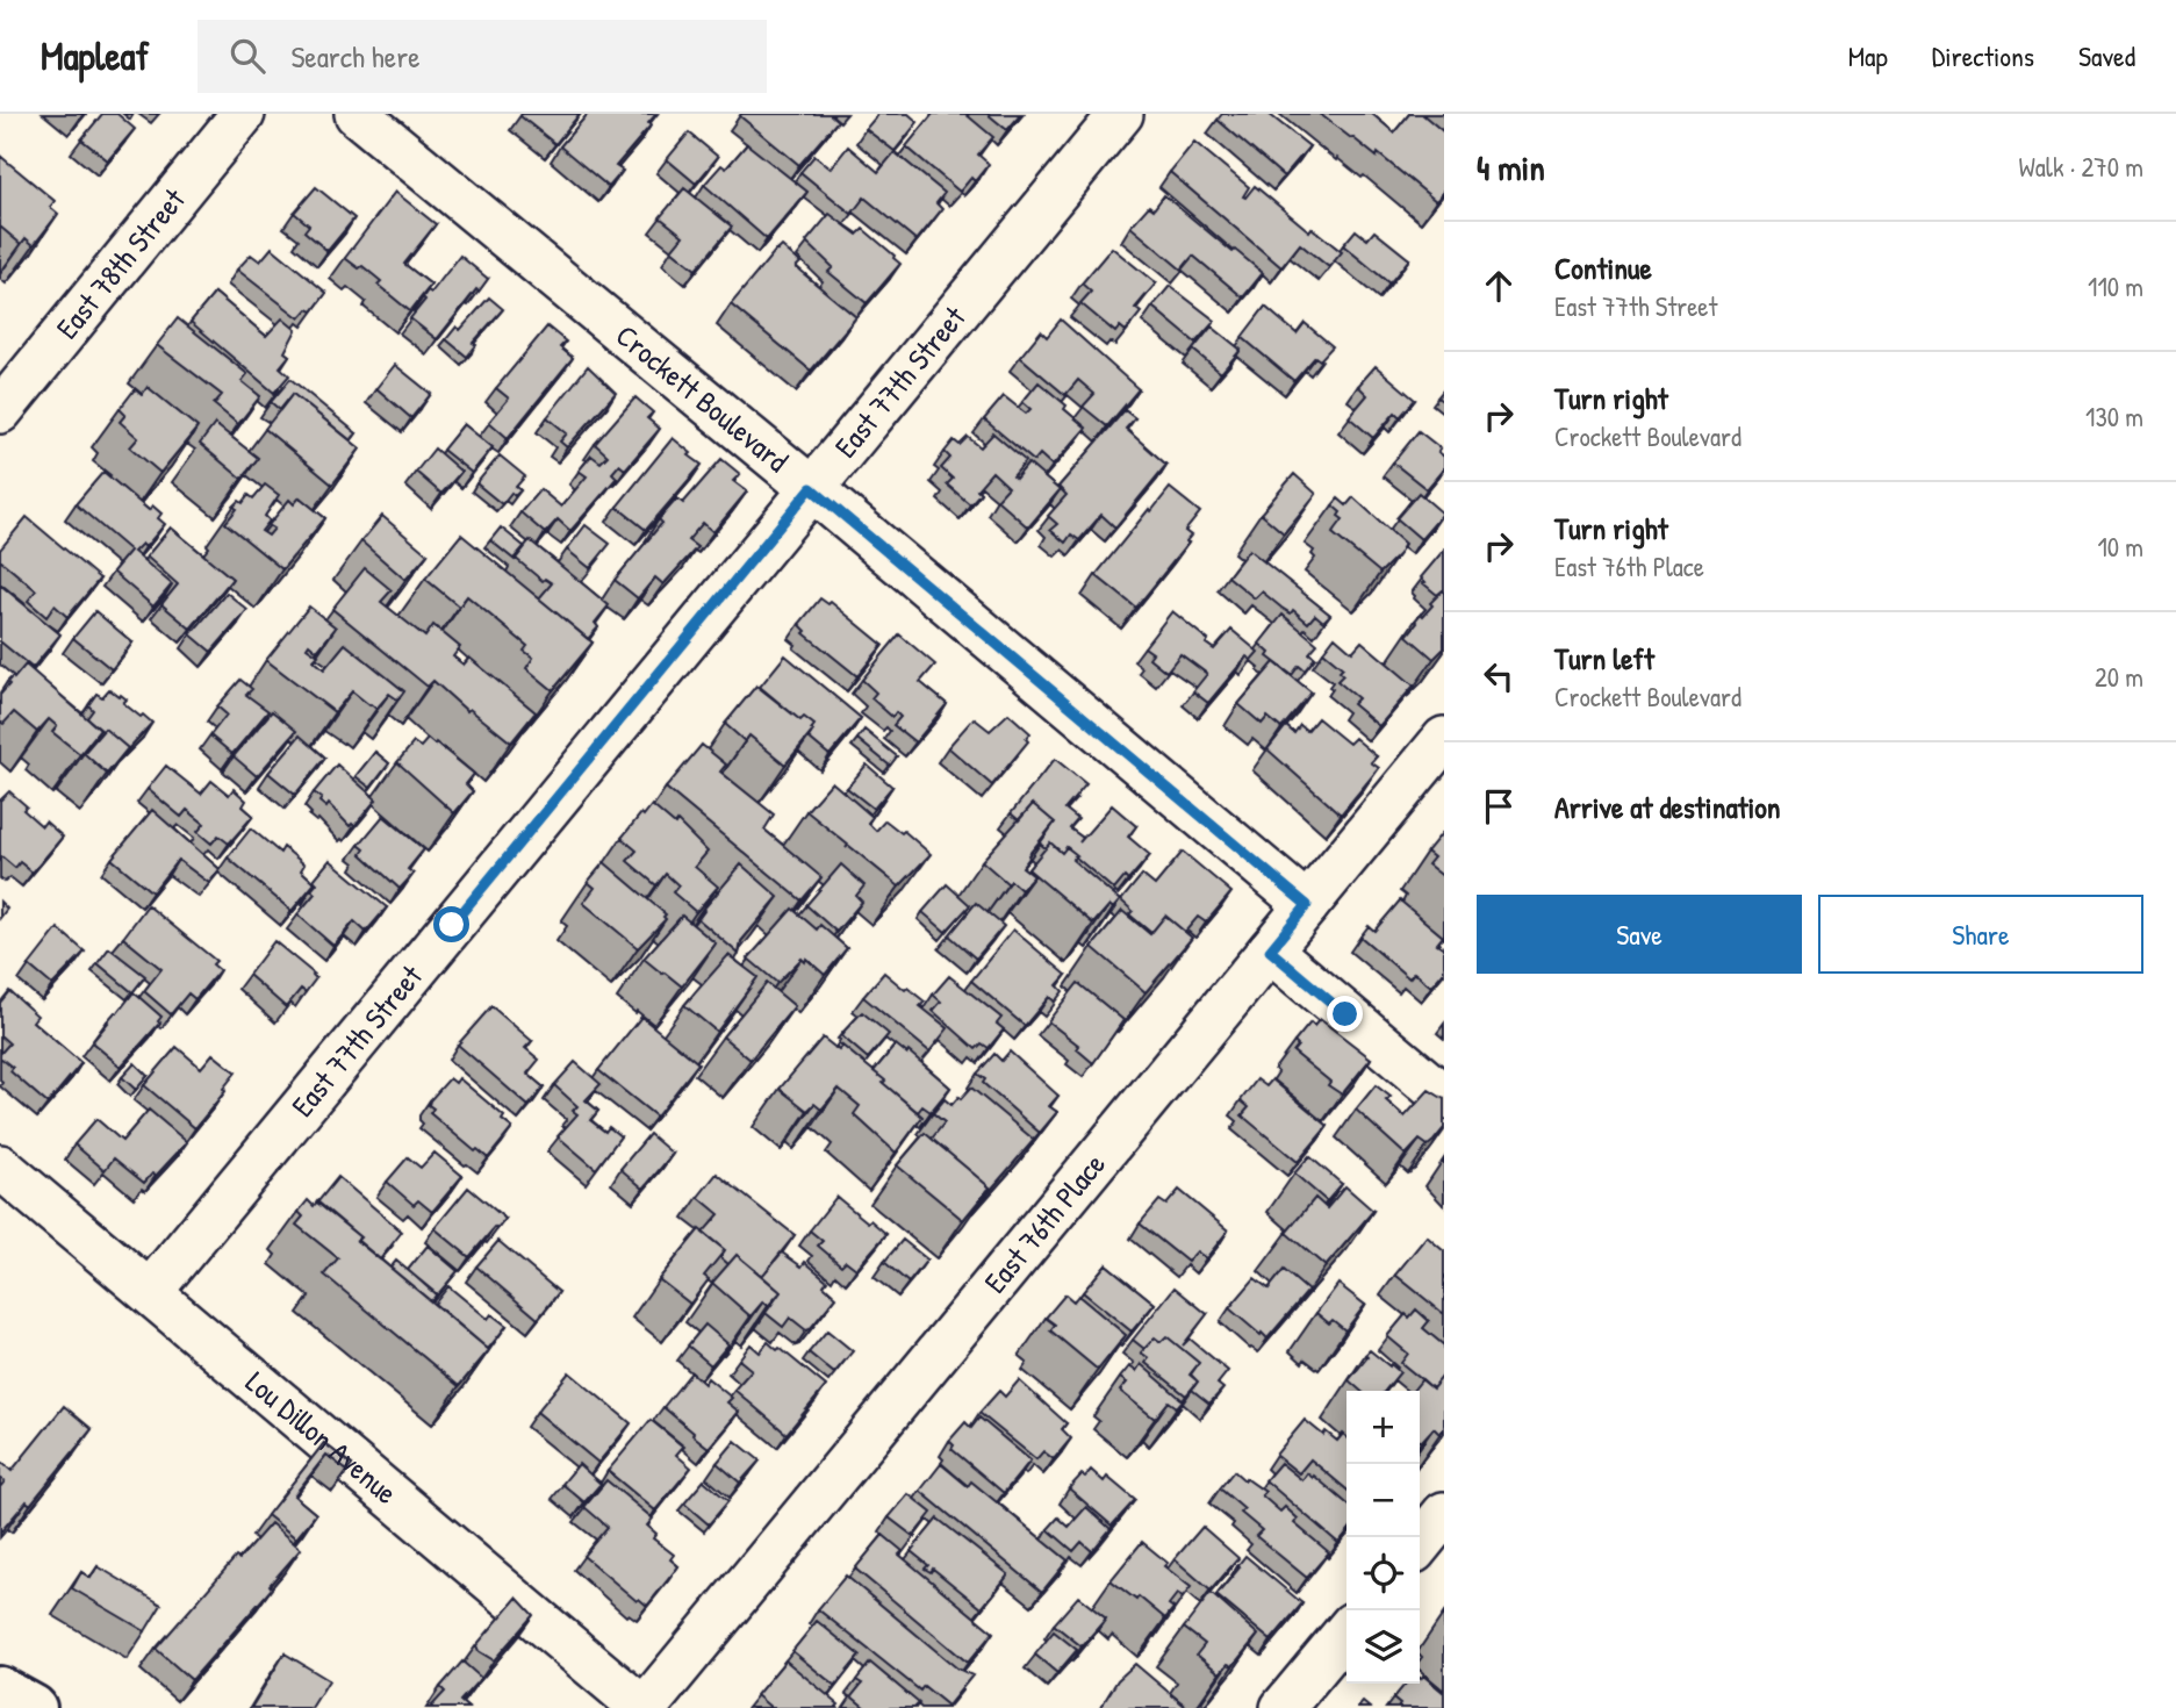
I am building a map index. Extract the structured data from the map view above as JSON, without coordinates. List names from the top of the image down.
{
  "streets": {
    "street": [
      "East 78th Street",
      "East 77th Street",
      "Crockett Boulevard",
      "East 76th Place",
      "Lou Dillon Avenue"
    ]
  },
  "crossings": [
    ["East 77th Street", "Crockett Boulevard"],
    ["East 77th Street", "Lou Dillon Avenue"],
    ["Crockett Boulevard", "East 76th Place"],
    ["East 76th Place", "Lou Dillon Avenue"]
  ],
  "page": {
    "header": "Mapleaf",
    "search": "Search here",
    "nav": ["Map", "Directions", "Saved"],
    "heading": ["4 min", "Walk · 270 m"],
    "list": [
      ["Continue", "East 77th Street", "110 m"],
      ["Turn right", "Crockett Boulevard", "130 m"],
      ["Turn right", "East 76th Place", "10 m"],
      ["Turn left", "Crockett Boulevard", "20 m"],
      "Arrive at destination"
    ],
    "buttons": ["Save", "Share"],
    "map_buttons": ["+", "−"]
  }
}
